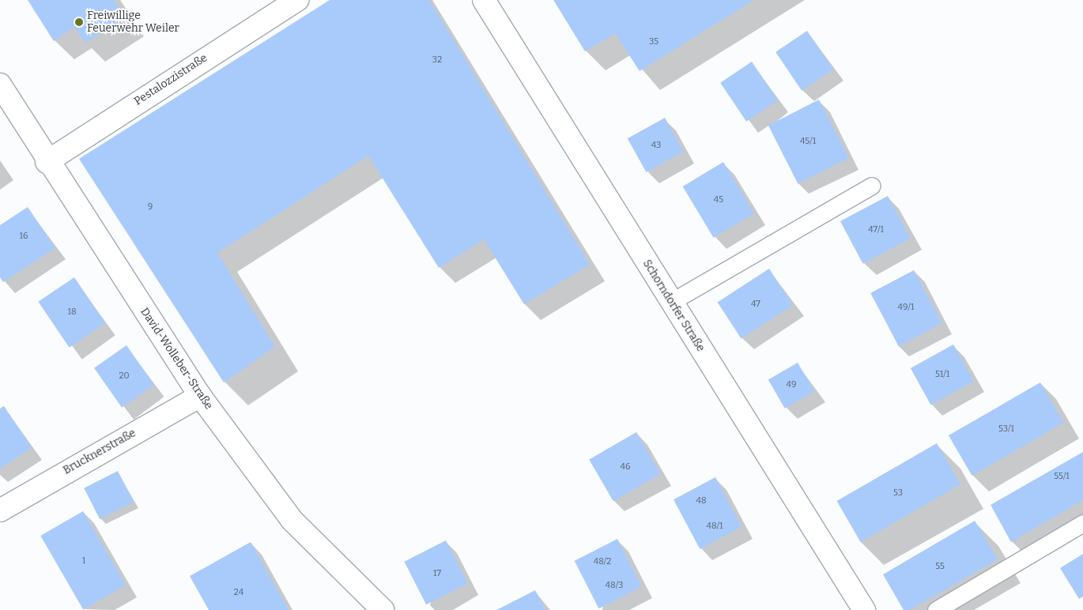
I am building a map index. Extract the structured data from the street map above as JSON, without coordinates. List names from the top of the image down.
{
  "streets": {
    "street": [
      "Pestalozzistraße",
      "Schorndorfer Straße",
      "David-Wolleber-Straße",
      "Brucknerstraße"
    ]
  },
  "crossings": [
    ["Pestalozzistraße", "David-Wolleber-Straße"],
    ["David-Wolleber-Straße", "Brucknerstraße"]
  ],
  "places": ["Freiwillige Feuerwehr Weiler"],
  "house_numbers": [
    "35",
    "32",
    "45/1",
    "43",
    "45",
    "9",
    "47/1",
    "16",
    "47",
    "49/1",
    "18",
    "51/1",
    "20",
    "49",
    "53/1",
    "46",
    "55/1",
    "53",
    "48",
    "48/1",
    "1",
    "48/2",
    "55",
    "17",
    "48/3",
    "24"
  ]
}
